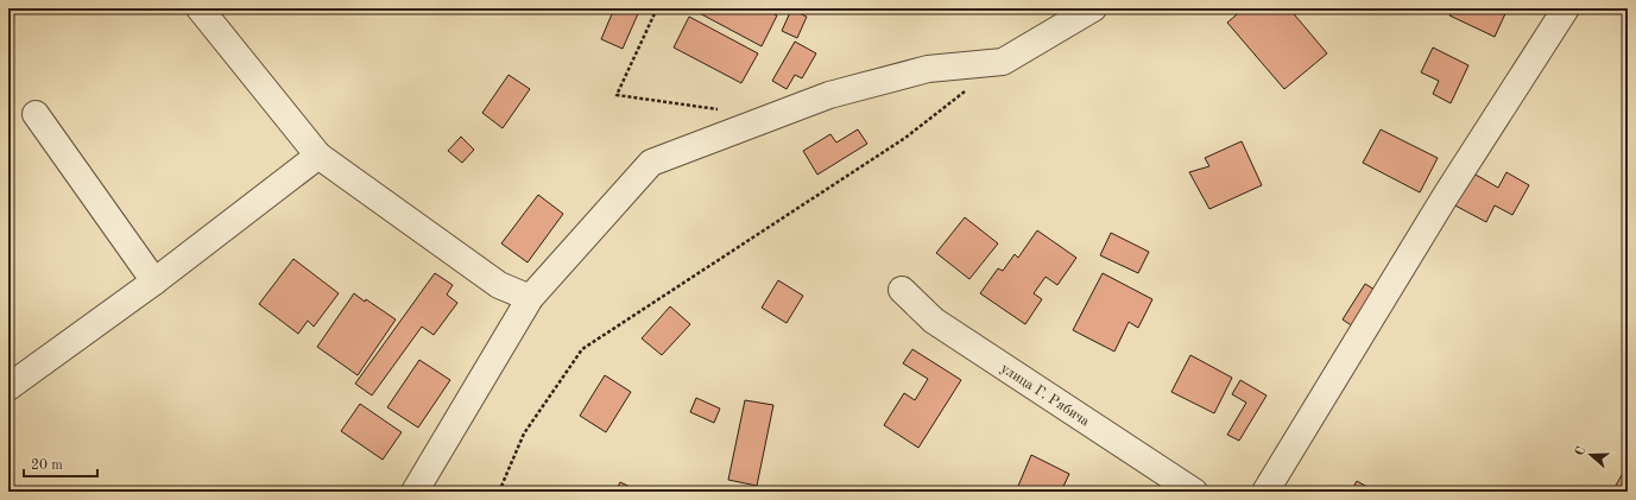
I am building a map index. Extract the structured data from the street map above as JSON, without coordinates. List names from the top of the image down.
{
  "streets": {
    "street": ["улица Г. Рябича"]
  },
  "scale_bar": "20 m",
  "north": "left"
}
